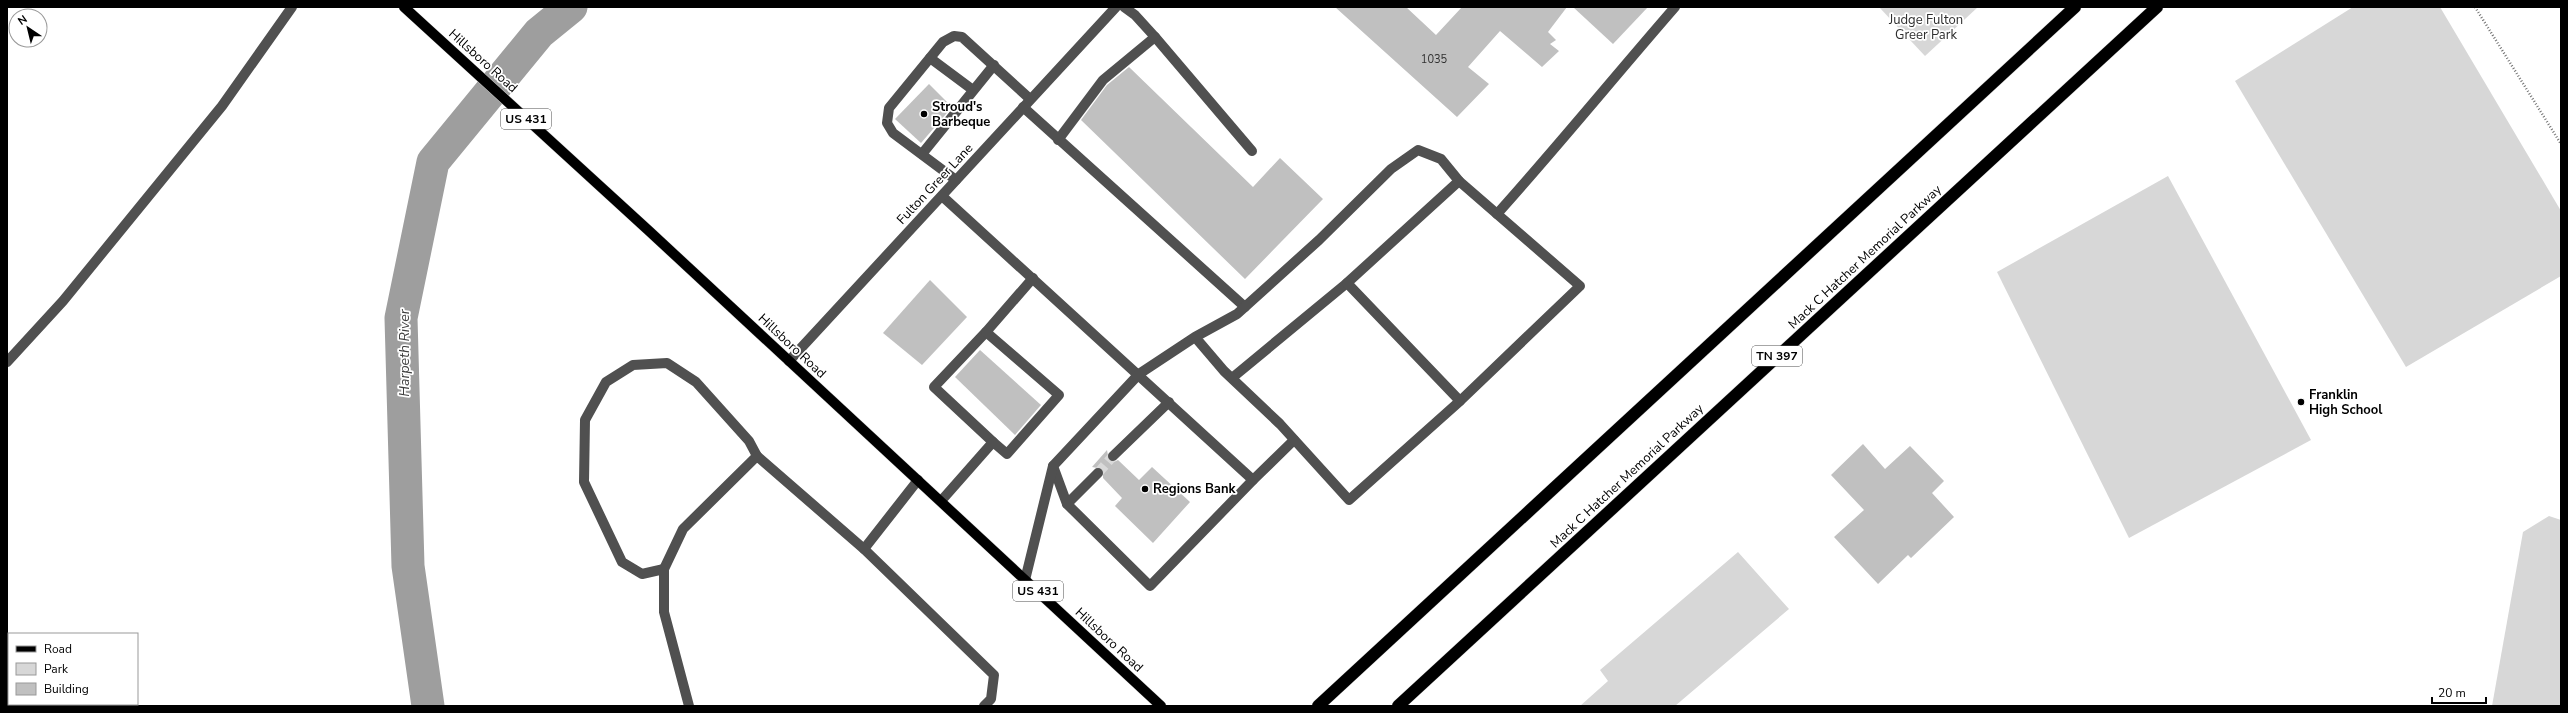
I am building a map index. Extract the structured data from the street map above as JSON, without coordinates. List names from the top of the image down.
{
  "streets": {
    "highway": ["Mack C Hatcher Memorial Parkway", "TN 397"],
    "main road": ["Hillsboro Road", "US 431"],
    "street": ["Fulton Greer Lane"]
  },
  "crossings": [
    ["Hillsboro Road", "Fulton Greer Lane"]
  ],
  "water": ["Harpeth River"],
  "parks": ["Judge Fulton Greer Park"],
  "places": ["Stroud's Barbeque", "Franklin High School", "Regions Bank"],
  "house_numbers": ["1035"],
  "legend": ["Road", "Park", "Building"],
  "scale_bar": "20 m",
  "north": "top left"
}
